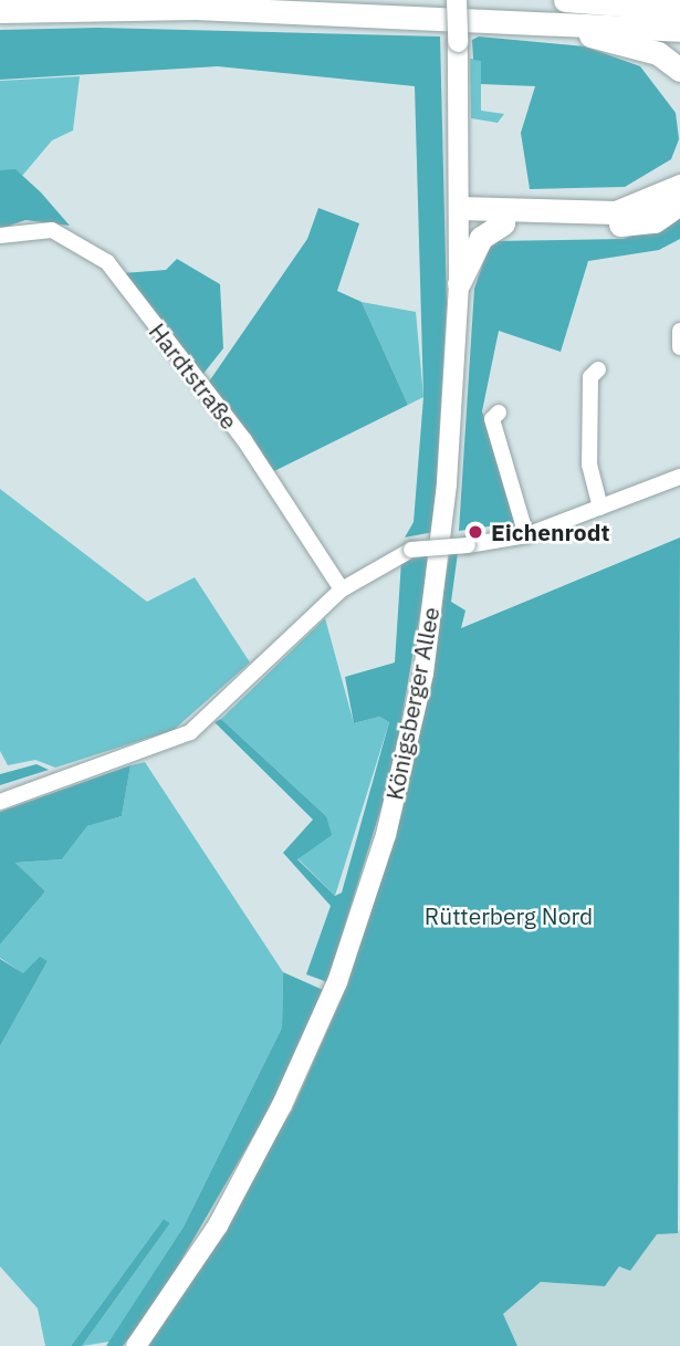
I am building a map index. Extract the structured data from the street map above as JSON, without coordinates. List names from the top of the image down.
{
  "streets": {
    "main road": ["Königsberger Allee"],
    "street": ["Hardtstraße"]
  },
  "parks": ["Rütterberg Nord"],
  "places": ["Eichenrodt"]
}
